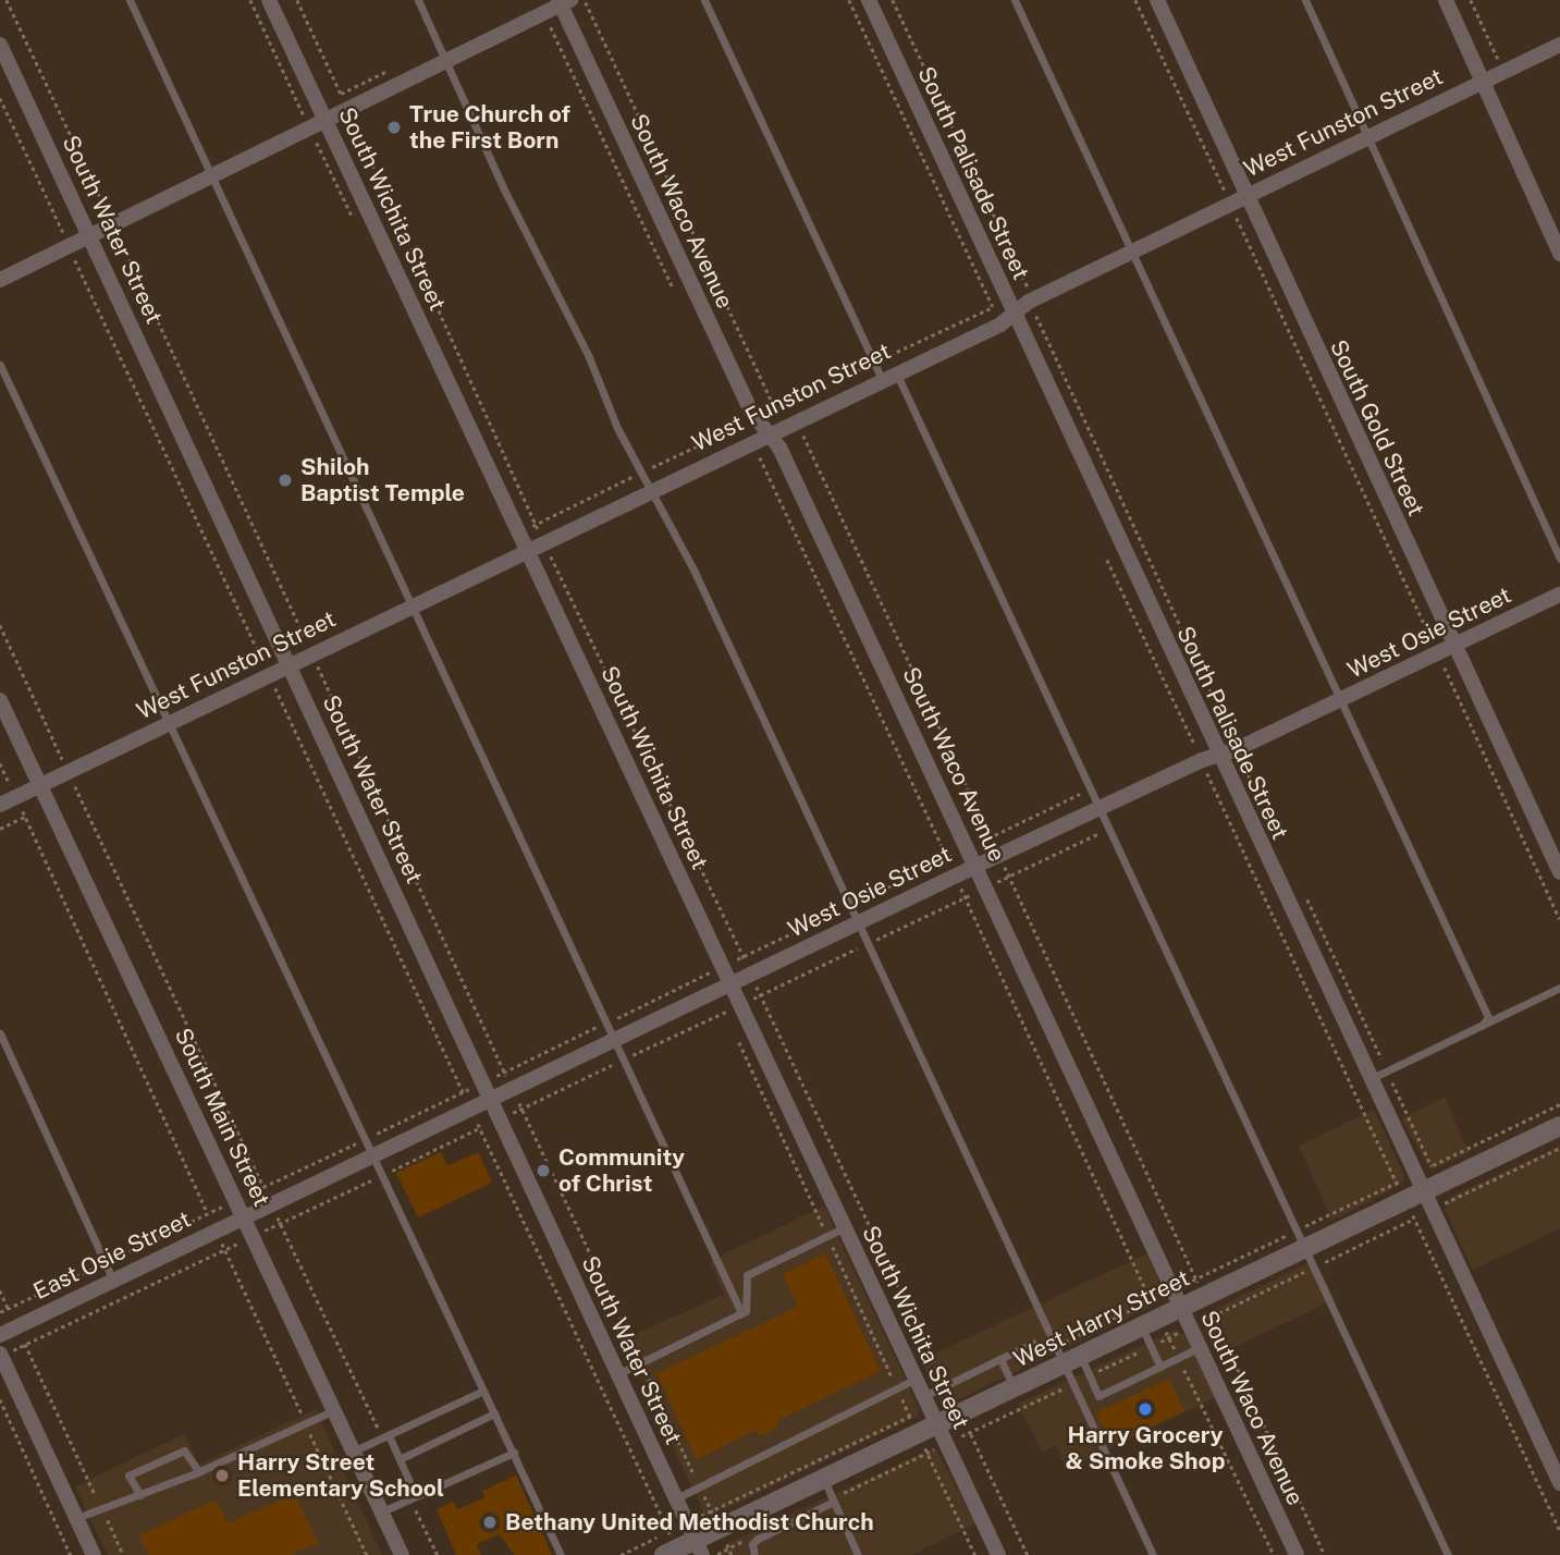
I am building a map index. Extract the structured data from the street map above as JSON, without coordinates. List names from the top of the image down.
{
  "streets": {
    "street": [
      "West Funston Street",
      "South Palisade Street",
      "South Wichita Street",
      "South Waco Avenue",
      "South Water Street",
      "South Gold Street",
      "West Osie Street",
      "South Main Street",
      "East Osie Street",
      "West Harry Street"
    ]
  },
  "crossings": [
    ["West Funston Street", "South Palisade Street"],
    ["West Funston Street", "South Wichita Street"],
    ["West Funston Street", "South Waco Avenue"],
    ["West Funston Street", "South Water Street"],
    ["West Funston Street", "South Gold Street"],
    ["West Funston Street", "South Main Street"],
    ["South Palisade Street", "West Osie Street"],
    ["South Palisade Street", "West Harry Street"],
    ["South Wichita Street", "West Osie Street"],
    ["South Wichita Street", "West Harry Street"],
    ["South Waco Avenue", "West Osie Street"],
    ["South Waco Avenue", "West Harry Street"],
    ["South Water Street", "West Osie Street"],
    ["South Water Street", "West Harry Street"],
    ["South Gold Street", "West Osie Street"],
    ["West Osie Street", "South Main Street"],
    ["West Osie Street", "East Osie Street"],
    ["South Main Street", "East Osie Street"]
  ],
  "places": [
    "True Church of the First Born",
    "Shiloh Baptist Temple",
    "Community of Christ",
    "Harry Grocery & Smoke Shop",
    "Harry Street Elementary School",
    "Bethany United Methodist Church"
  ]
}
